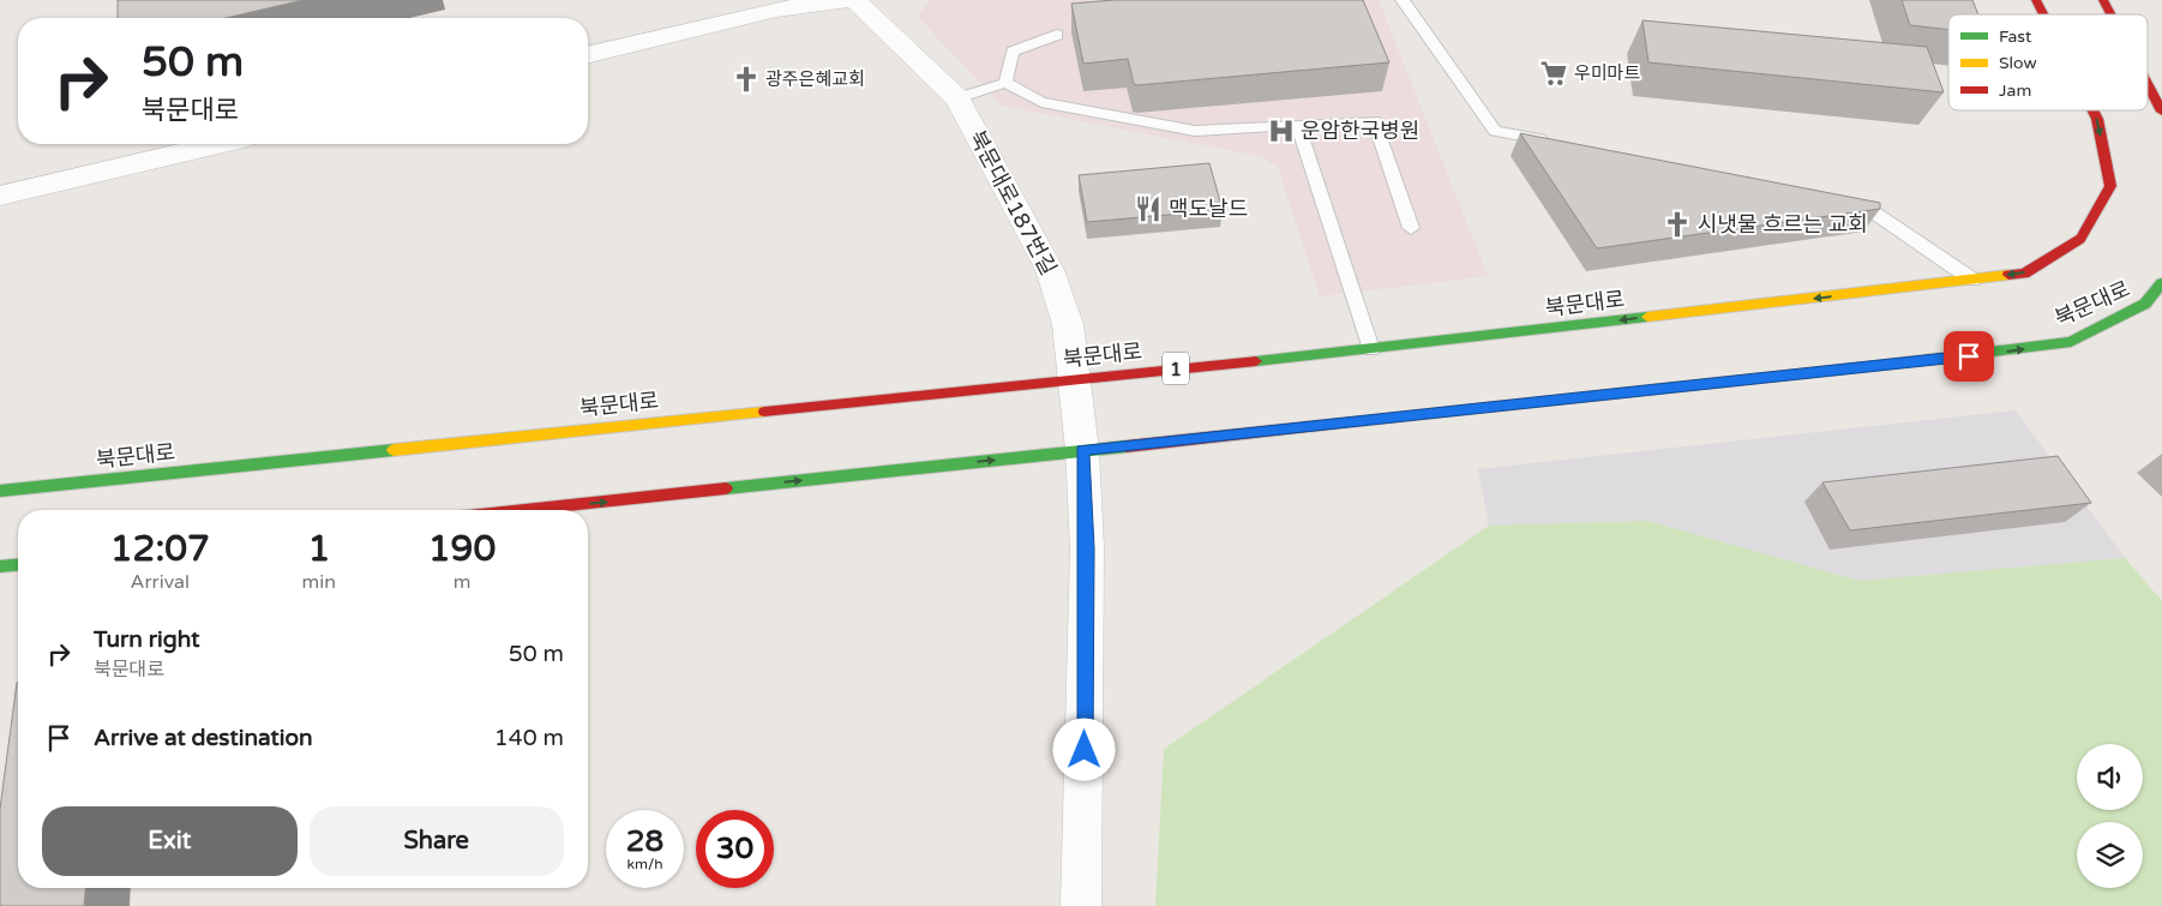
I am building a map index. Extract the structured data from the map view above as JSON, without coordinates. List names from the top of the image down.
{
  "streets": {
    "main road": ["북문대로", "1"],
    "street": ["북문대로187번길"]
  },
  "crossings": [
    ["북문대로187번길", "북문대로"]
  ],
  "places": {
    "supermarket": ["우미마트"],
    "church": ["광주은혜교회", "시냇물 흐르는 교회"],
    "hospital": ["운암한국병원"],
    "restaurant": ["맥도날드"]
  },
  "legend": ["Fast", "Slow", "Jam"],
  "page": {
    "turn": ["50 m", "북문대로"],
    "eta": [
      "12:07",
      "Arrival",
      "1",
      "min",
      "190",
      "m"
    ],
    "list": [
      {
        "name": "Turn right",
        "note": "북문대로",
        "value": "50 m"
      },
      {
        "name": "Arrive at destination",
        "value": "140 m"
      }
    ],
    "buttons": ["Exit", "Share"],
    "speed": "28 km/h",
    "limit": "30"
  }
}
